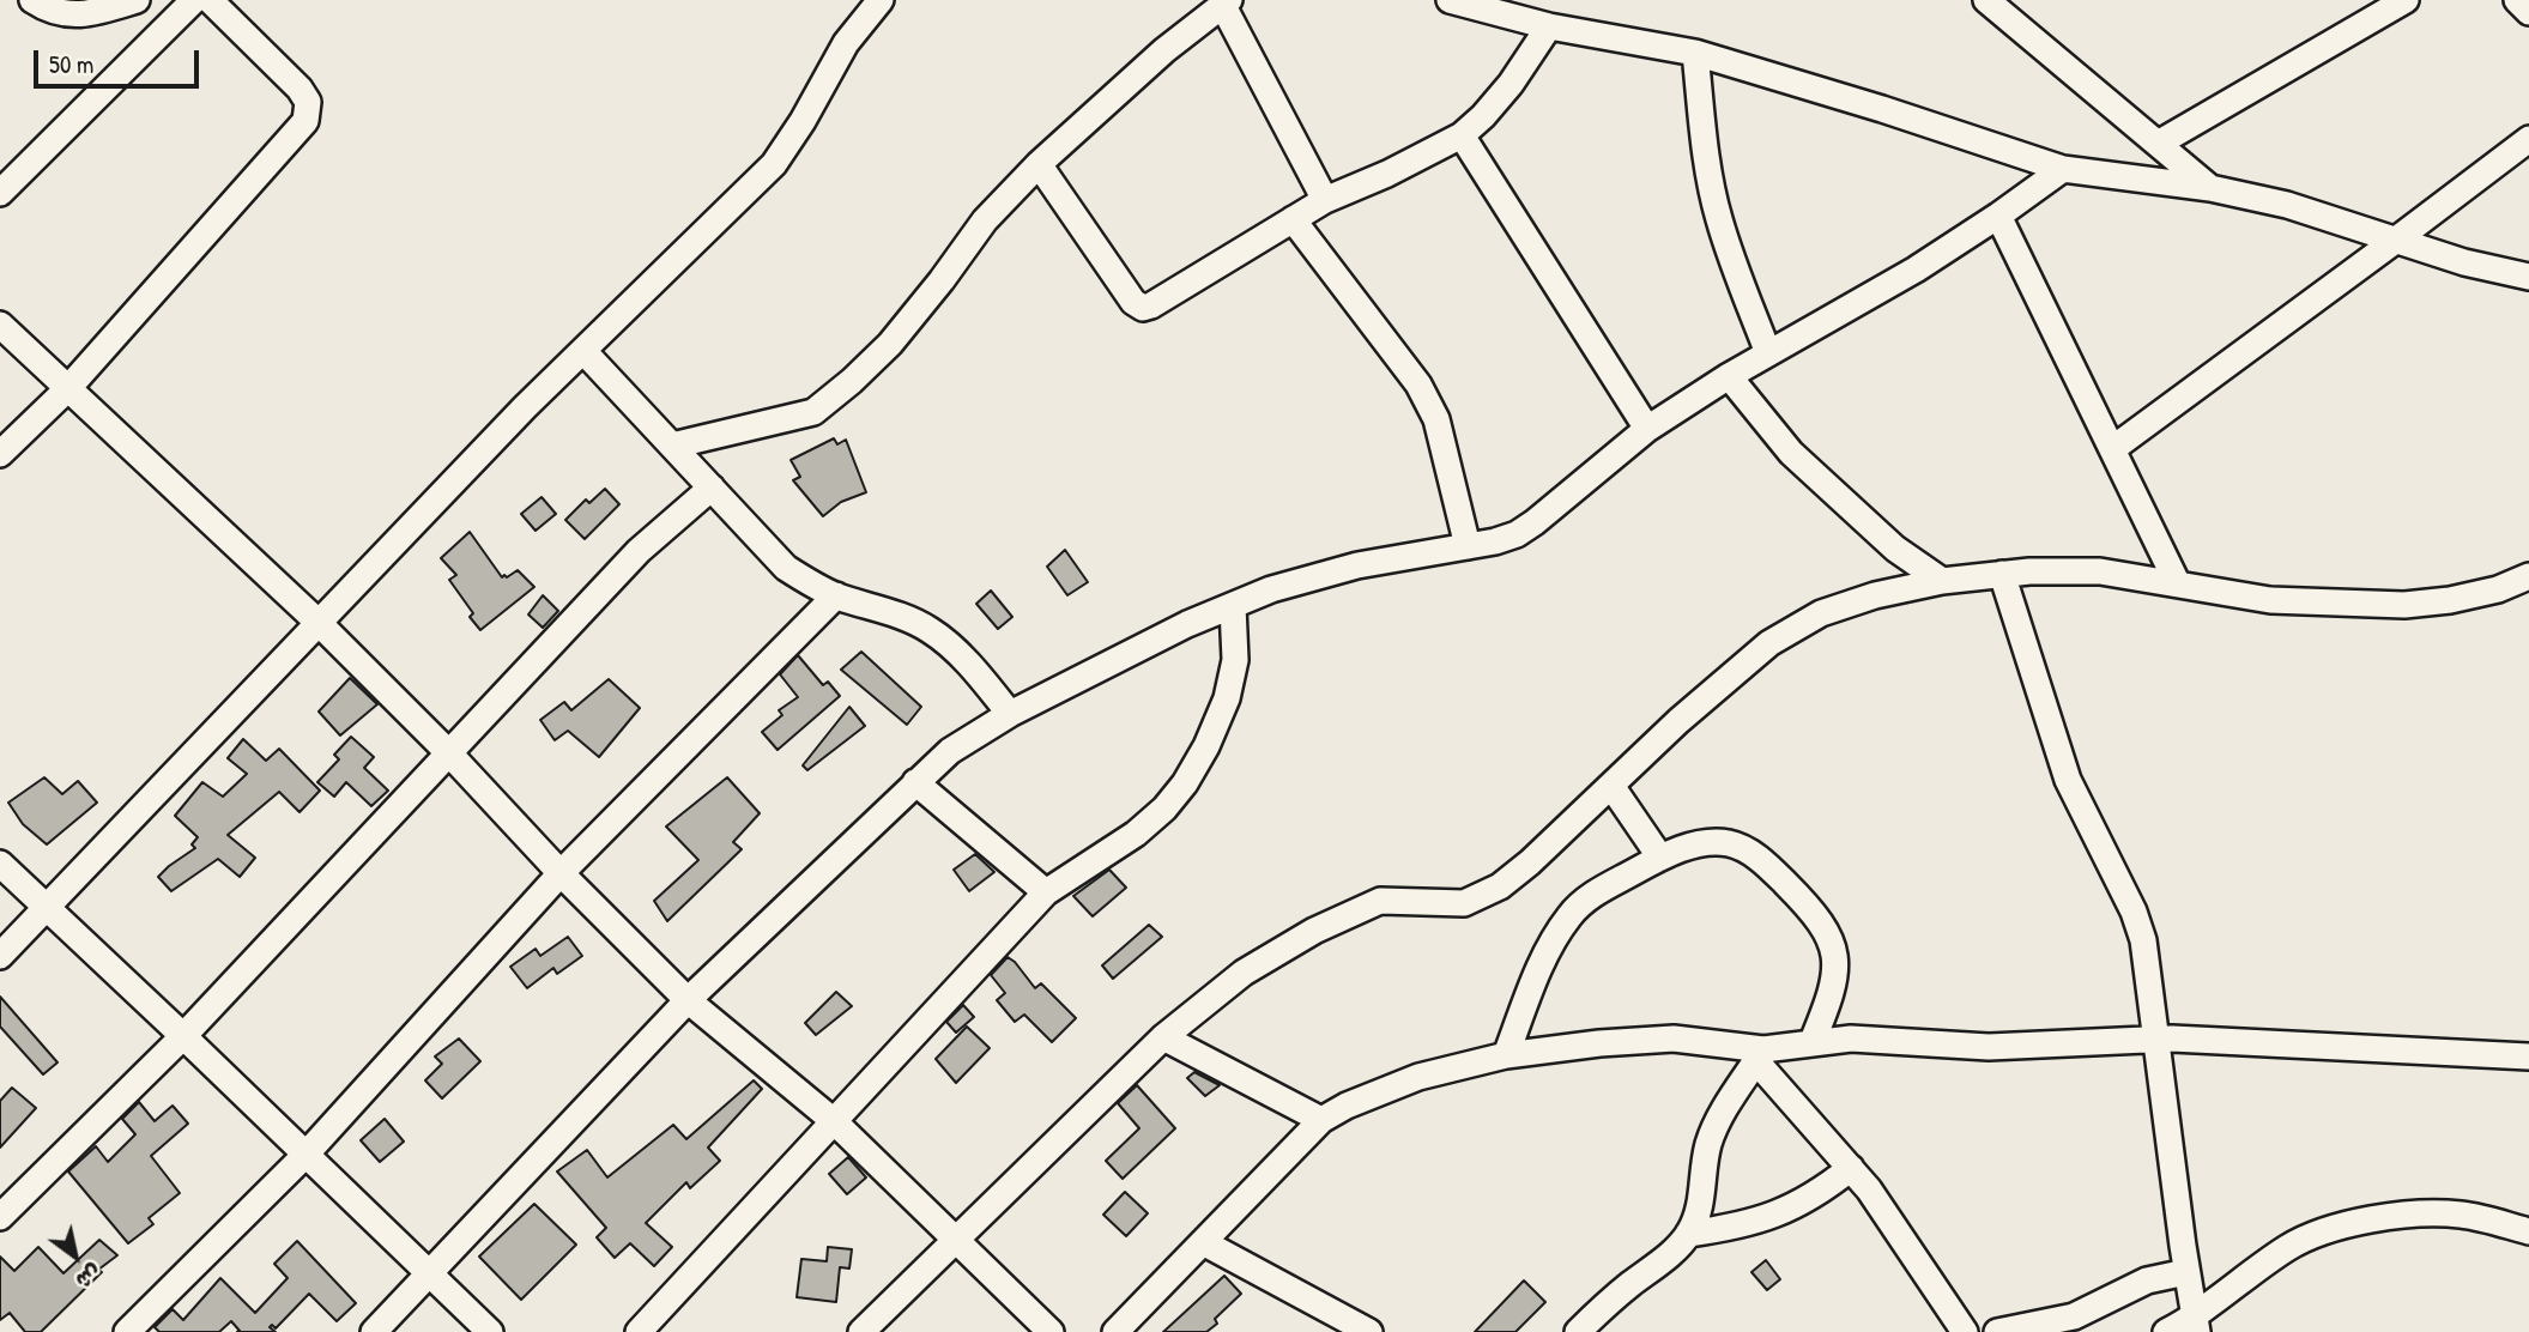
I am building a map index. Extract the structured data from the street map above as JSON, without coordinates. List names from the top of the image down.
{
  "scale_bar": "50 m",
  "north": "bottom right"
}
